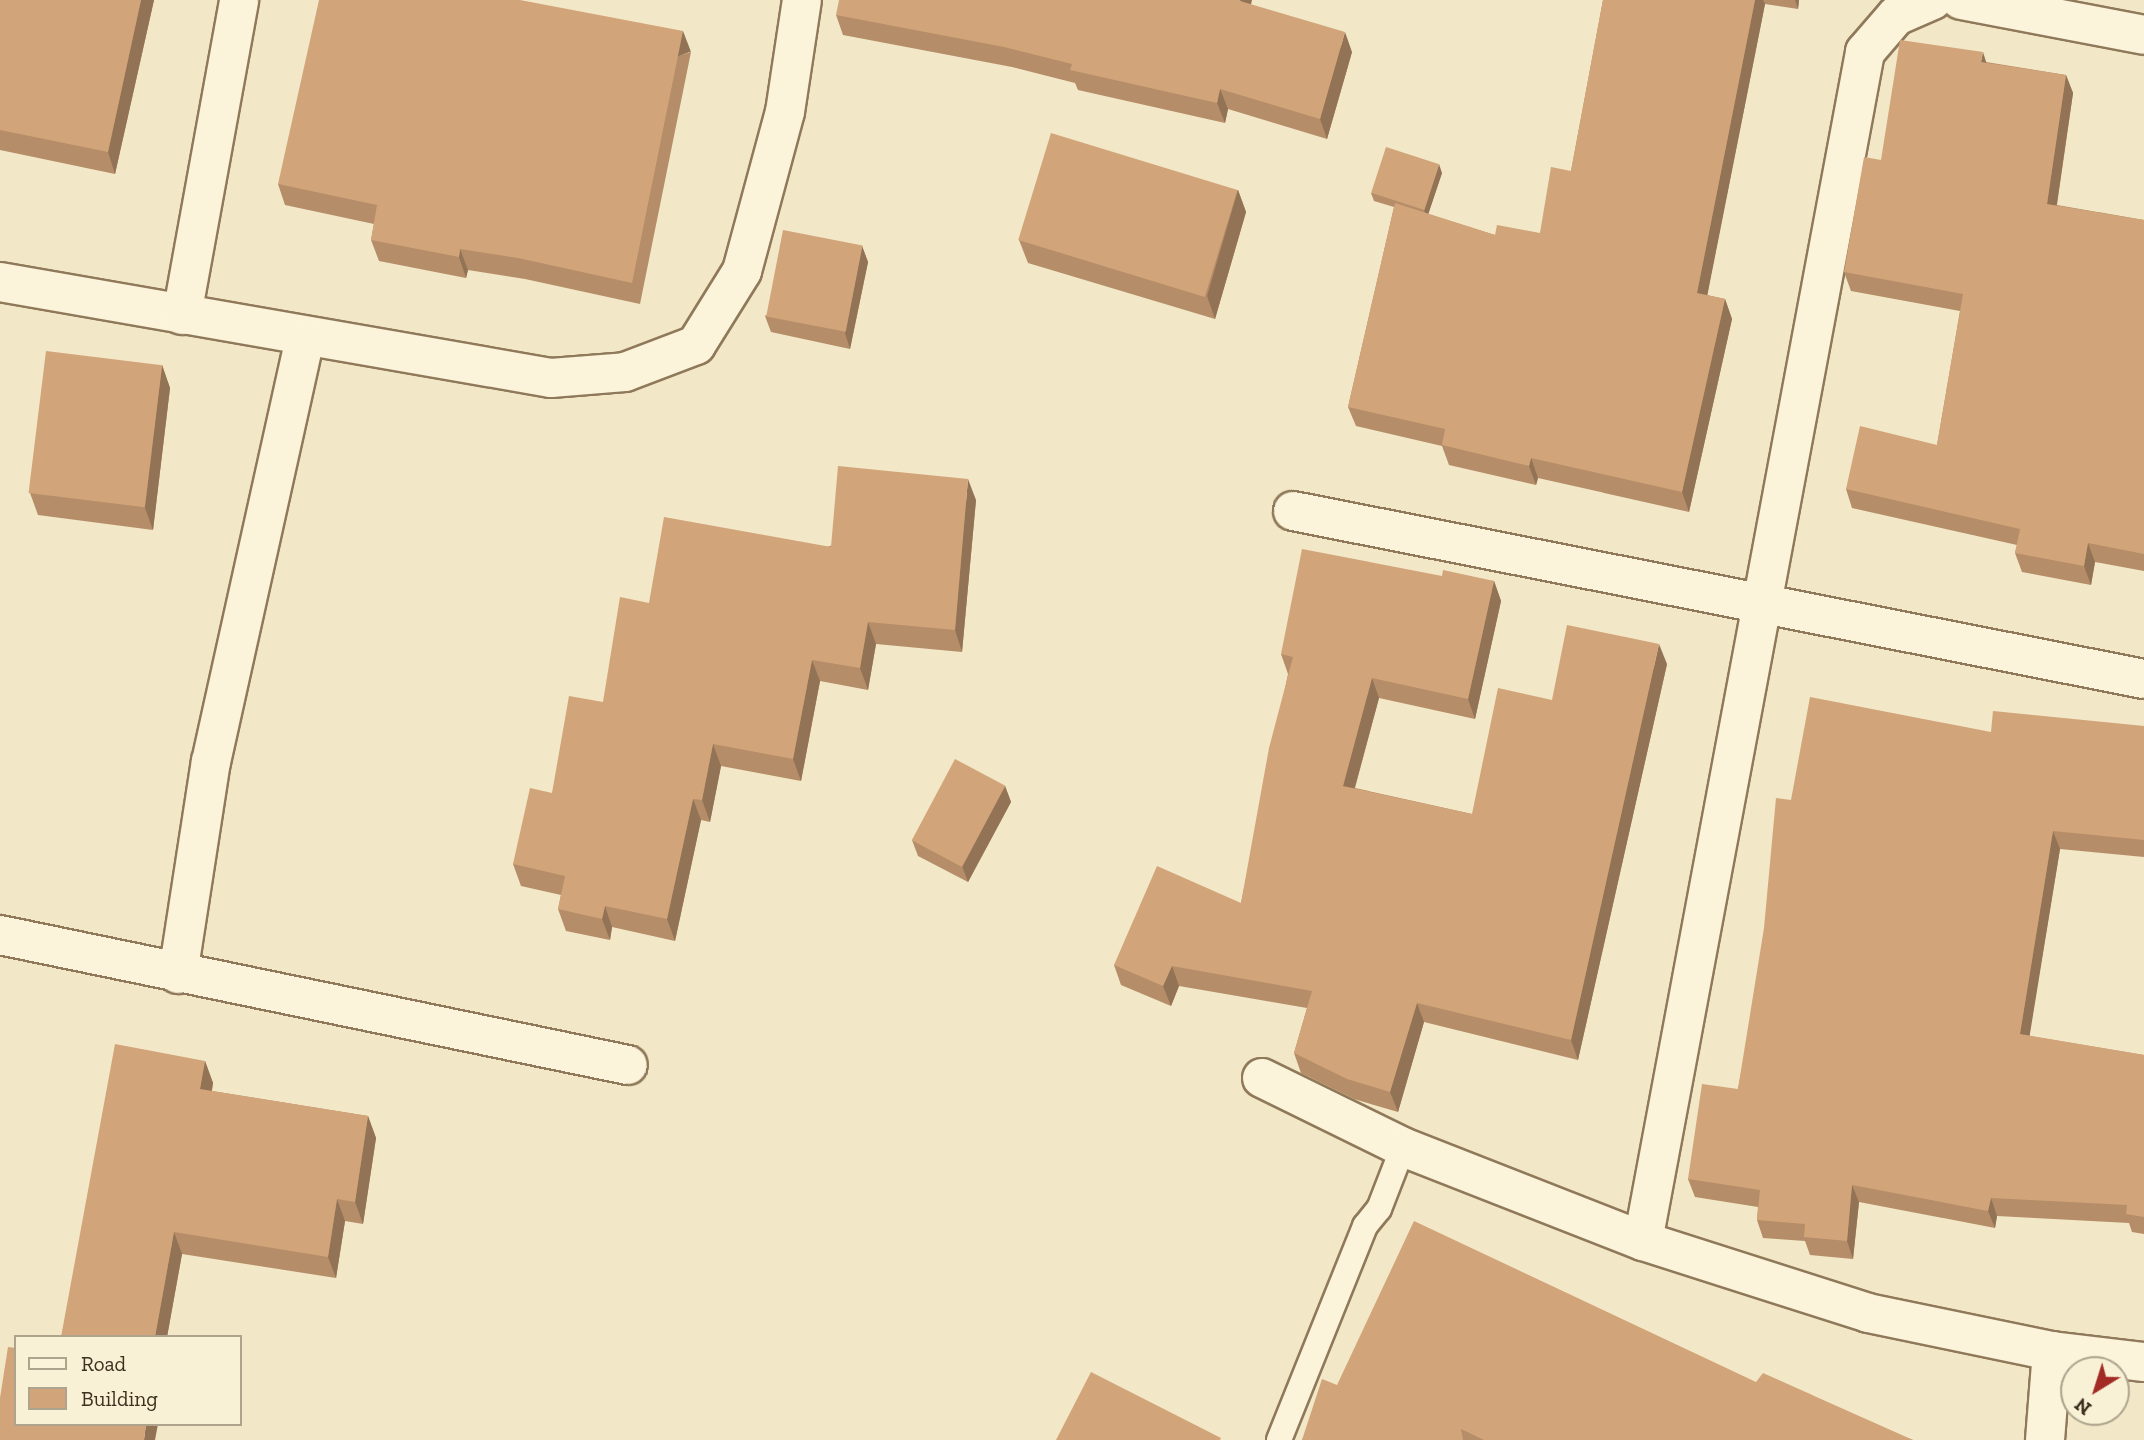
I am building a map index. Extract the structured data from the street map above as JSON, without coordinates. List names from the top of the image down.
{
  "legend": ["Road", "Building"],
  "north": "bottom left"
}
